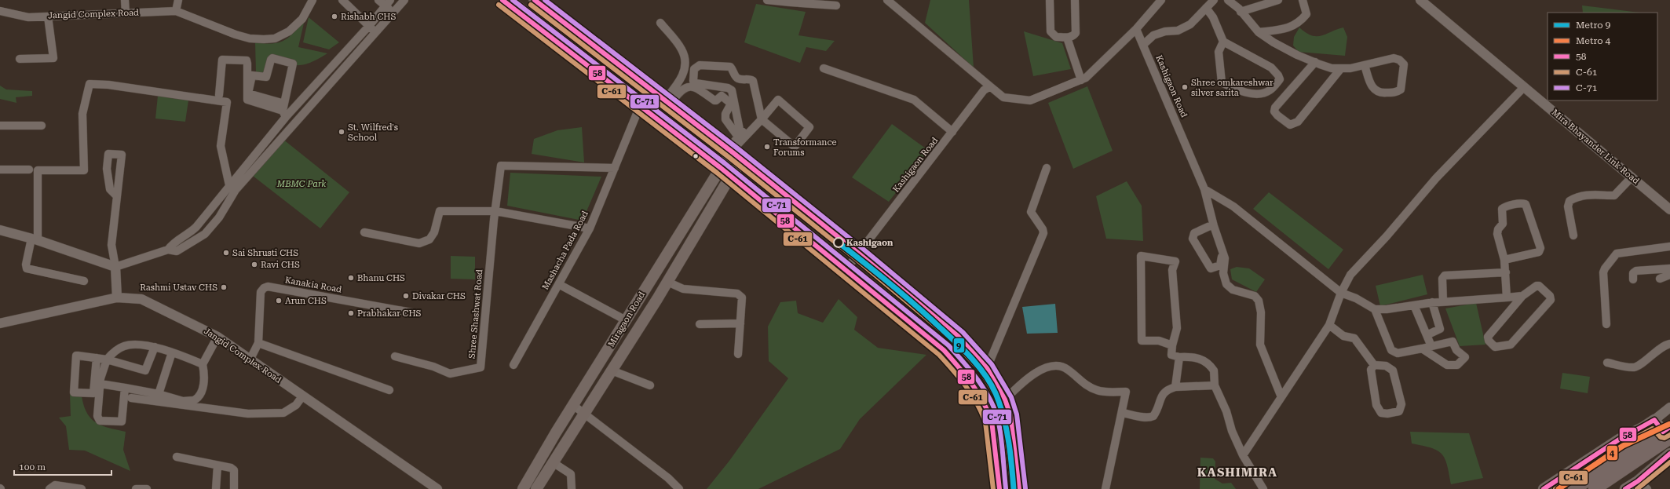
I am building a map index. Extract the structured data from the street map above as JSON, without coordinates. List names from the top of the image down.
{
  "streets": {
    "main road": ["Miragaon Road"],
    "street": [
      "Jangid Complex Road",
      "Kashigaon Road",
      "Mira Bhayander Link Road",
      "Mashacha Pada Road",
      "Kanakia Road",
      "Shree Shashwat Road"
    ]
  },
  "crossings": [
    ["Mashacha Pada Road", "Shree Shashwat Road"]
  ],
  "districts": ["KASHIMIRA"],
  "parks": ["MBMC Park"],
  "places": [
    "Rishabh CHS",
    "Shree omkareshwar silver sarita",
    "St. Wilfred's School",
    "Transformance Forums",
    "Kashigaon",
    "Sai Shrusti CHS",
    "Ravi CHS",
    "Bhanu CHS",
    "Rashmi Ustav CHS",
    "Divakar CHS",
    "Arun CHS",
    "Prabhakar CHS"
  ],
  "lines": [
    "transit line 58",
    "transit line C-71",
    "transit line C-61",
    "metro line 9",
    "metro line 4"
  ],
  "legend": [
    "Metro 9",
    "Metro 4",
    "58",
    "C-61",
    "C-71"
  ],
  "scale_bar": "100 m"
}
